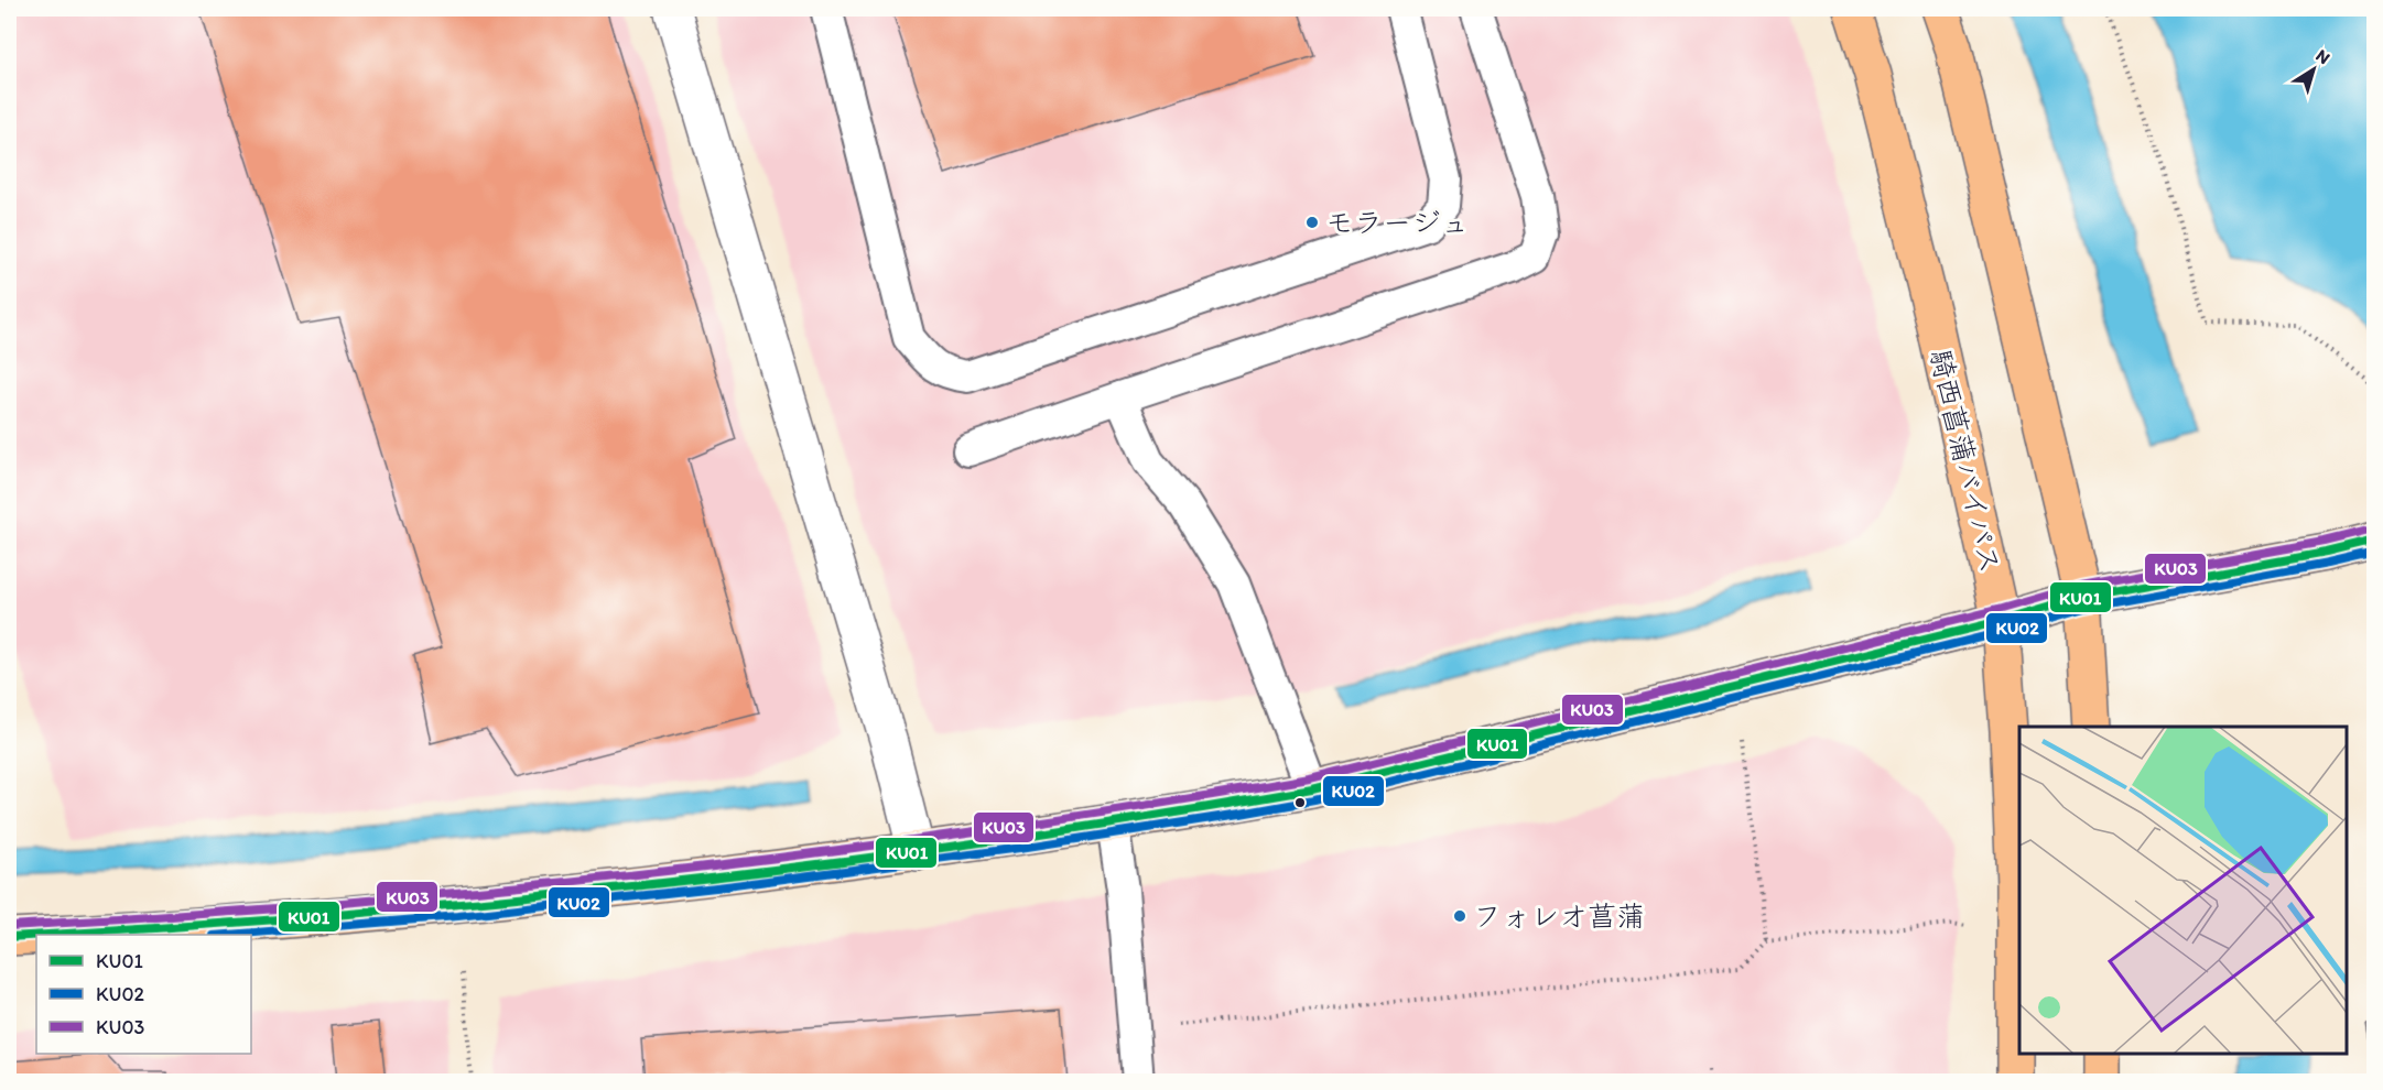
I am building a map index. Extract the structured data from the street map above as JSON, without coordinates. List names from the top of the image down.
{
  "streets": {
    "main road": ["騎西菖蒲バイパス"]
  },
  "places": ["モラージュ", "フォレオ菖蒲"],
  "lines": ["transit line KU03", "transit line KU01", "transit line KU02"],
  "legend": ["KU01", "KU02", "KU03"],
  "north": "top right"
}
